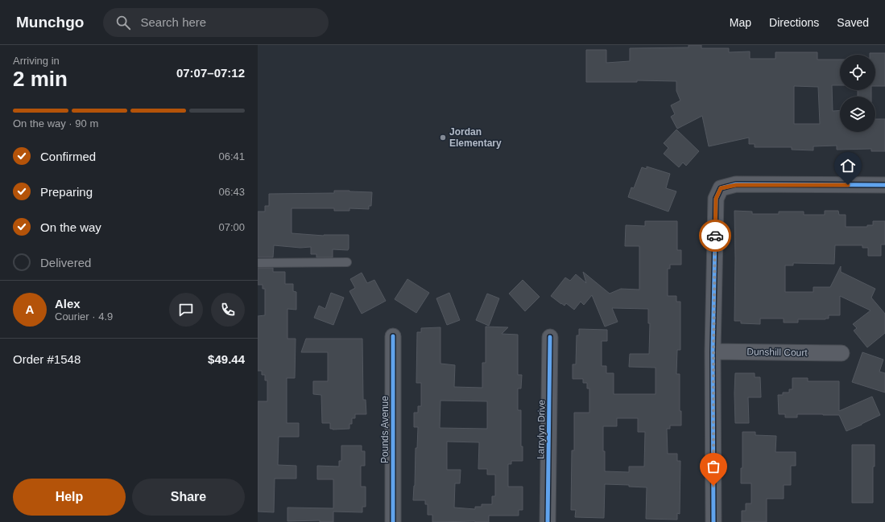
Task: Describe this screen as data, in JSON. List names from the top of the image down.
{
  "streets": {
    "street": ["Dunshill Court", "Pounds Avenue", "Larrylyn Drive"]
  },
  "places": ["Jordan Elementary"],
  "page": {
    "header": "Munchgo",
    "search": "Search here",
    "nav": ["Map", "Directions", "Saved"],
    "heading": ["2 min", "Arriving in", "07:07–07:12"],
    "panel": [
      "Alex",
      "Courier · 4.9",
      "Order #1548",
      "$49.44"
    ],
    "bar": "On the way · 90 m",
    "list": [
      ["Confirmed", "06:41"],
      ["Preparing", "06:43"],
      ["On the way", "07:00"],
      "Delivered"
    ],
    "round": "A",
    "buttons": ["Help", "Share"]
  }
}
